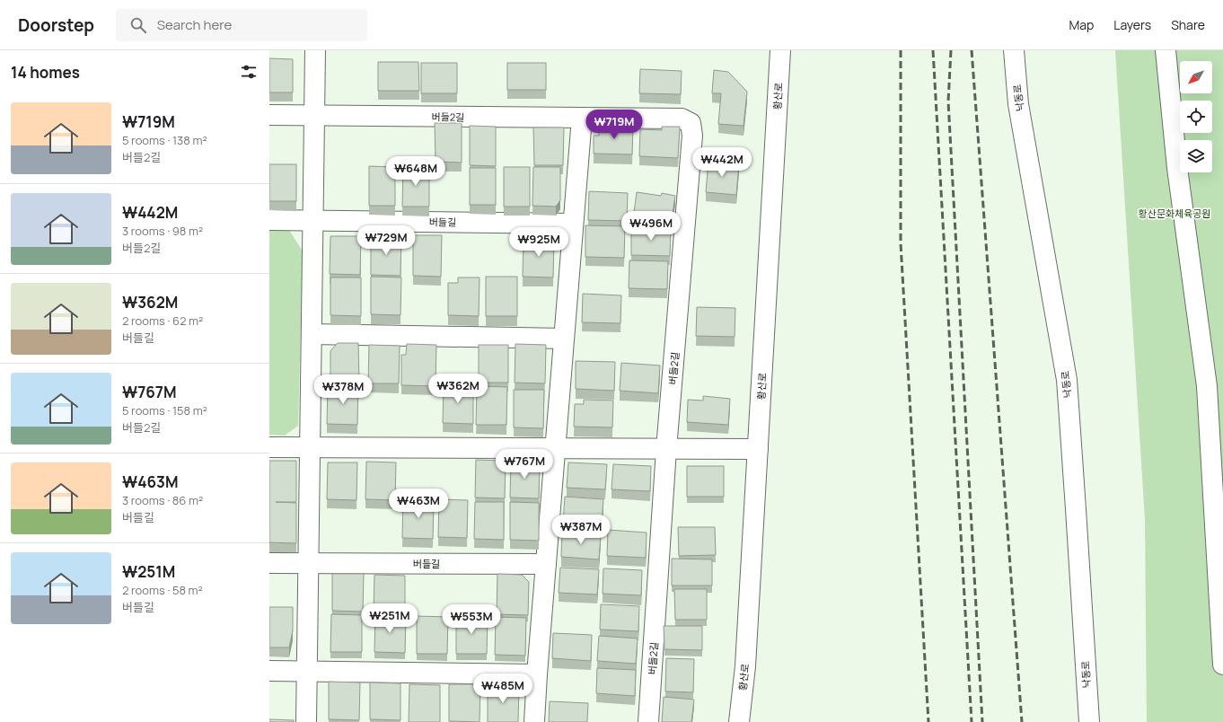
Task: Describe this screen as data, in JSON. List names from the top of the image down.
{
  "streets": {
    "street": [
      "황산로",
      "낙동로",
      "버들2길",
      "버들길"
    ]
  },
  "parks": ["황산문화체육공원"],
  "north": "bottom left",
  "page": {
    "header": "Doorstep",
    "search": "Search here",
    "nav": ["Map", "Layers", "Share"],
    "heading": "14 homes",
    "list": [
      {
        "name": "₩719M",
        "note": "5 rooms · 138 m² · 버들2길"
      },
      {
        "name": "₩442M",
        "note": "3 rooms · 98 m² · 버들2길"
      },
      {
        "name": "₩362M",
        "note": "2 rooms · 62 m² · 버들길"
      },
      {
        "name": "₩767M",
        "note": "5 rooms · 158 m² · 버들2길"
      },
      {
        "name": "₩463M",
        "note": "3 rooms · 86 m² · 버들길"
      },
      {
        "name": "₩251M",
        "note": "2 rooms · 58 m² · 버들길"
      }
    ],
    "price": [
      "₩719M",
      "₩442M",
      "₩648M",
      "₩496M",
      "₩729M",
      "₩925M",
      "₩362M",
      "₩378M",
      "₩767M",
      "₩463M",
      "₩387M",
      "₩251M",
      "₩553M",
      "₩485M"
    ]
  }
}
